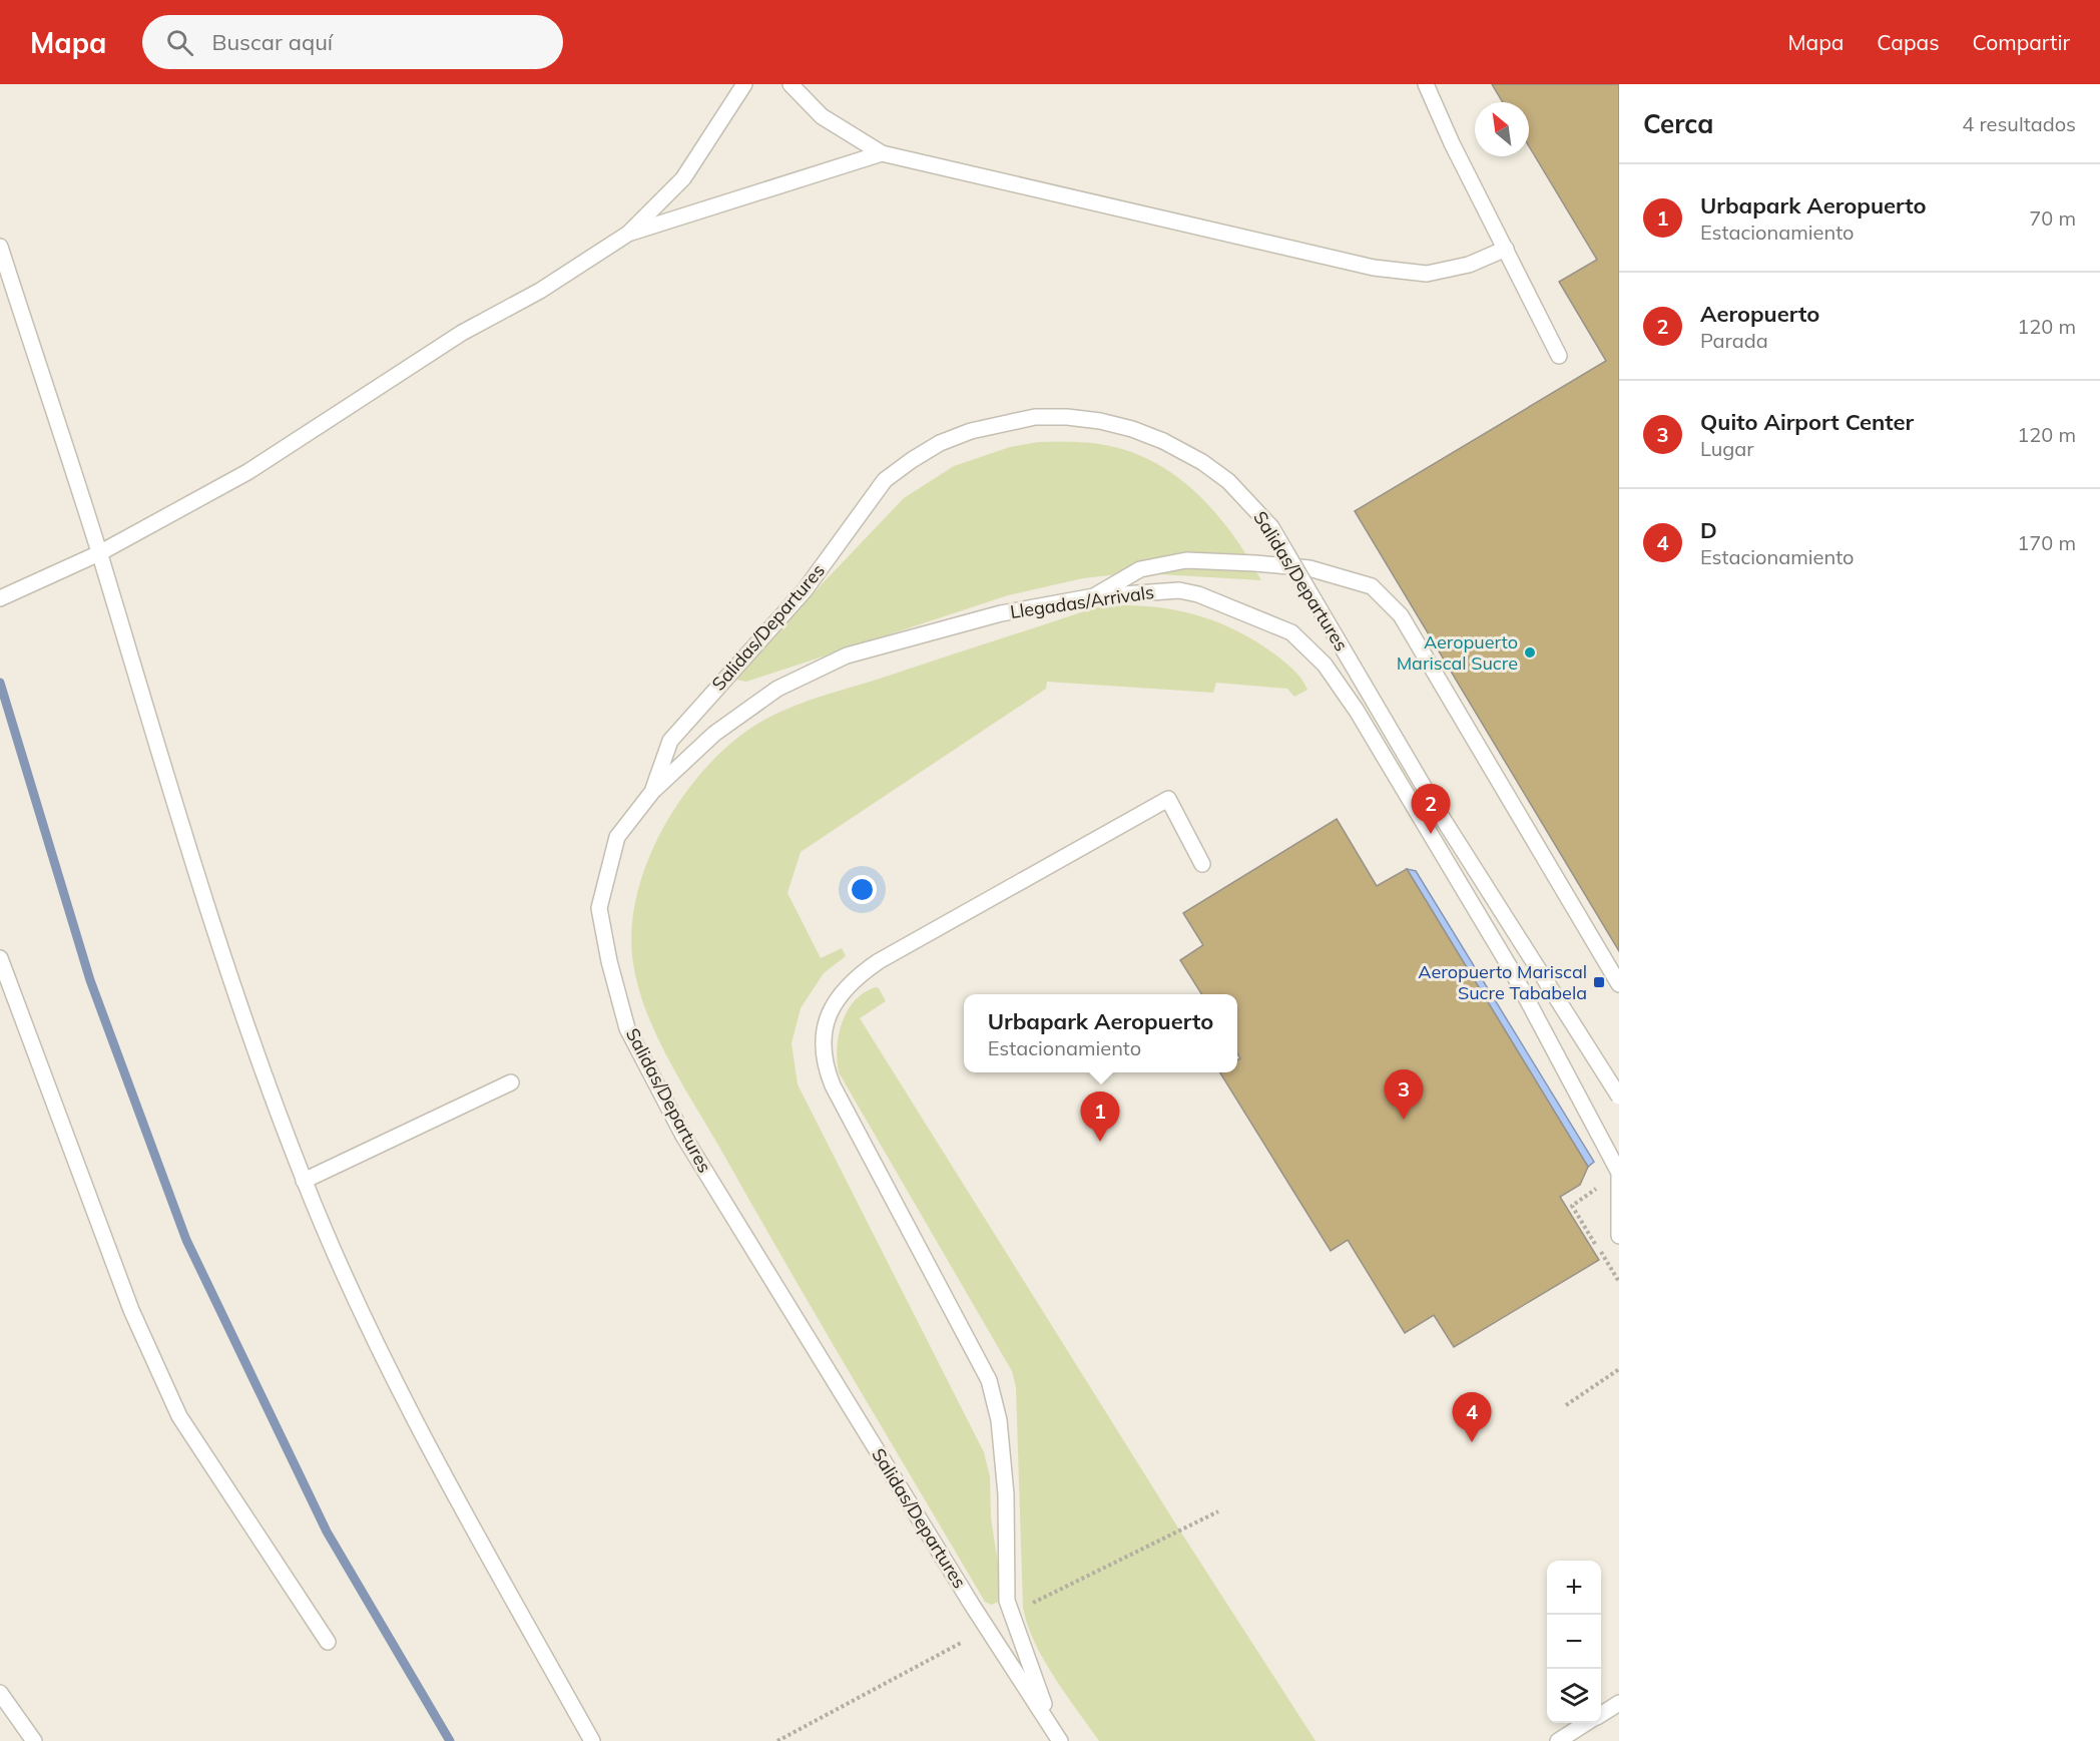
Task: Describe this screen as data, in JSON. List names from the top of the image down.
{
  "streets": {
    "lane": ["Salidas/Departures", "Llegadas/Arrivals"]
  },
  "crossings": [
    ["Salidas/Departures", "Llegadas/Arrivals"]
  ],
  "places": {
    "other": ["Aeropuerto Mariscal Sucre"],
    "transit": ["Aeropuerto Mariscal Sucre Tababela"]
  },
  "north": "top left",
  "page": {
    "header": "Mapa",
    "search": "Buscar aquí",
    "nav": ["Mapa", "Capas", "Compartir"],
    "heading": ["Cerca", "4 resultados"],
    "list": [
      {
        "mark": "1",
        "name": "Urbapark Aeropuerto",
        "note": "Estacionamiento",
        "value": "70 m"
      },
      {
        "mark": "2",
        "name": "Aeropuerto",
        "note": "Parada",
        "value": "120 m"
      },
      {
        "mark": "3",
        "name": "Quito Airport Center",
        "note": "Lugar",
        "value": "120 m"
      },
      {
        "mark": "4",
        "name": "D",
        "note": "Estacionamiento",
        "value": "170 m"
      }
    ],
    "pins": [
      "2",
      "3",
      "1",
      "4"
    ],
    "popup": ["Urbapark Aeropuerto", "Estacionamiento"],
    "map_buttons": ["+", "−"]
  }
}
